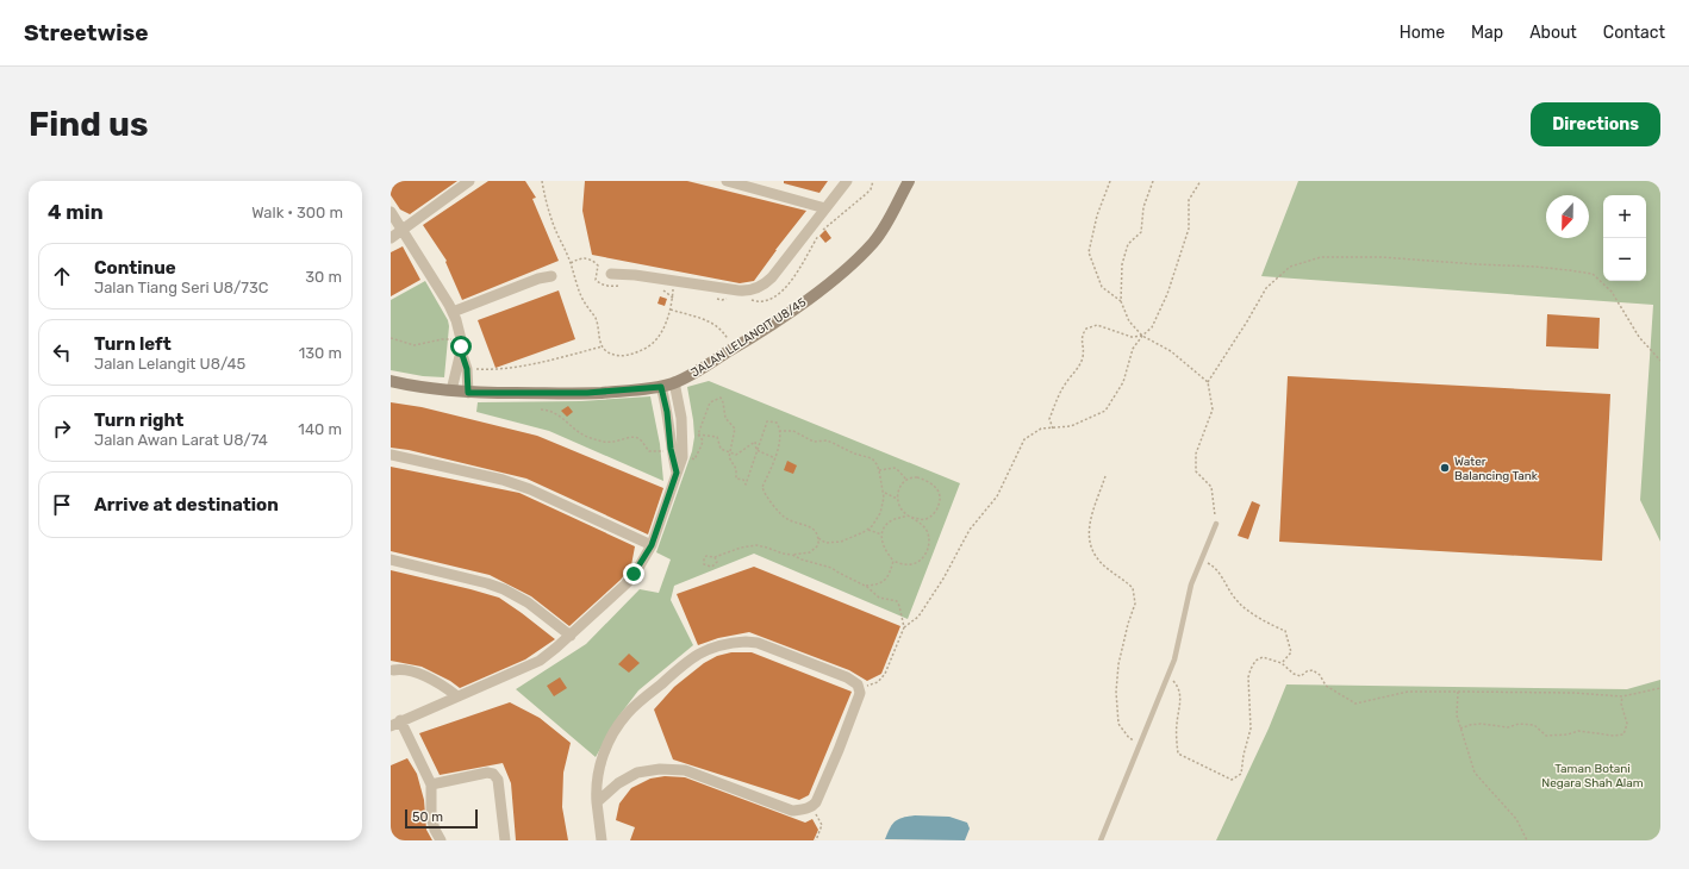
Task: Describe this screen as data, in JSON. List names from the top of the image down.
{
  "streets": {
    "street": ["JALAN LELANGIT U8/45"]
  },
  "parks": ["Taman Botani Negara Shah Alam"],
  "places": ["Water Balancing Tank"],
  "scale_bar": "50 m",
  "north": "bottom",
  "page": {
    "header": "Streetwise",
    "nav": [
      "Home",
      "Map",
      "About",
      "Contact"
    ],
    "buttons": "Directions",
    "title": "Find us",
    "heading": ["4 min", "Walk · 300 m"],
    "map_buttons": ["+", "−"],
    "list": [
      ["Continue", "Jalan Tiang Seri U8/73C", "30 m"],
      ["Turn left", "Jalan Lelangit U8/45", "130 m"],
      ["Turn right", "Jalan Awan Larat U8/74", "140 m"],
      "Arrive at destination"
    ],
    "scale": "50 m"
  }
}
